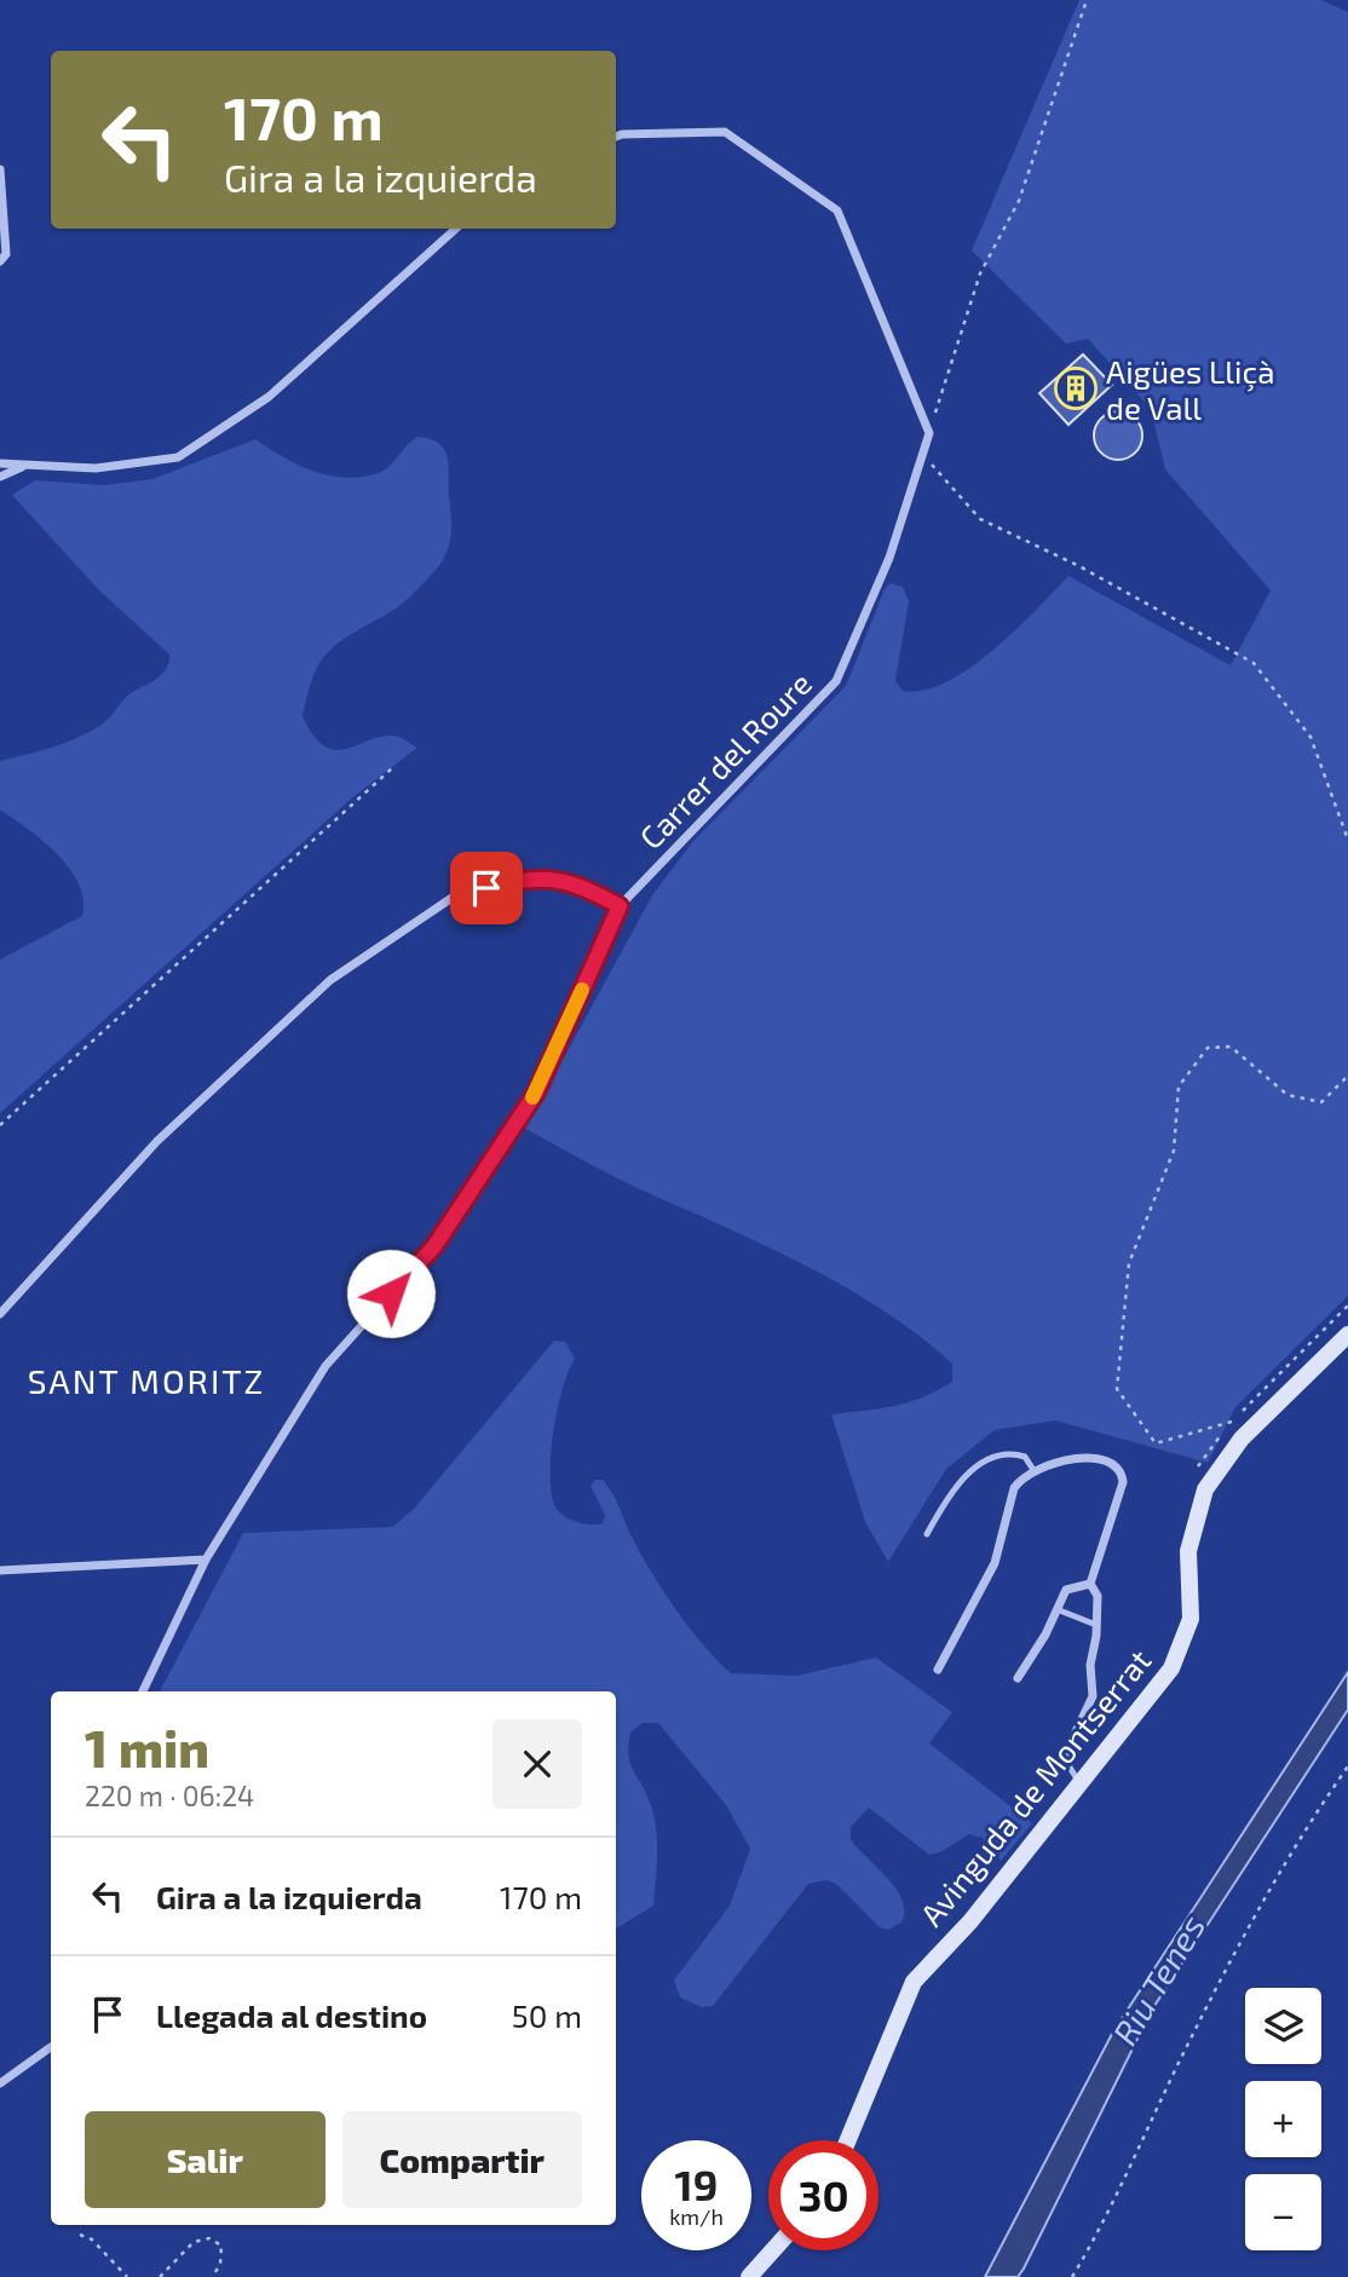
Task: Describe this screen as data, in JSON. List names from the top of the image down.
{
  "streets": {
    "street": ["Carrer del Roure", "Avinguda de Montserrat"]
  },
  "districts": ["SANT MORITZ"],
  "water": ["Riu Tenes"],
  "places": {
    "building": ["Aigües Lliçà de Vall"]
  },
  "page": {
    "turn": ["170 m", "Gira a la izquierda"],
    "heading": ["1 min", "220 m · 06:24"],
    "list": [
      {
        "name": "Gira a la izquierda",
        "value": "170 m"
      },
      {
        "name": "Llegada al destino",
        "value": "50 m"
      }
    ],
    "map_buttons": ["+", "−"],
    "buttons": ["Salir", "Compartir"],
    "speed": "19 km/h",
    "limit": "30"
  }
}
